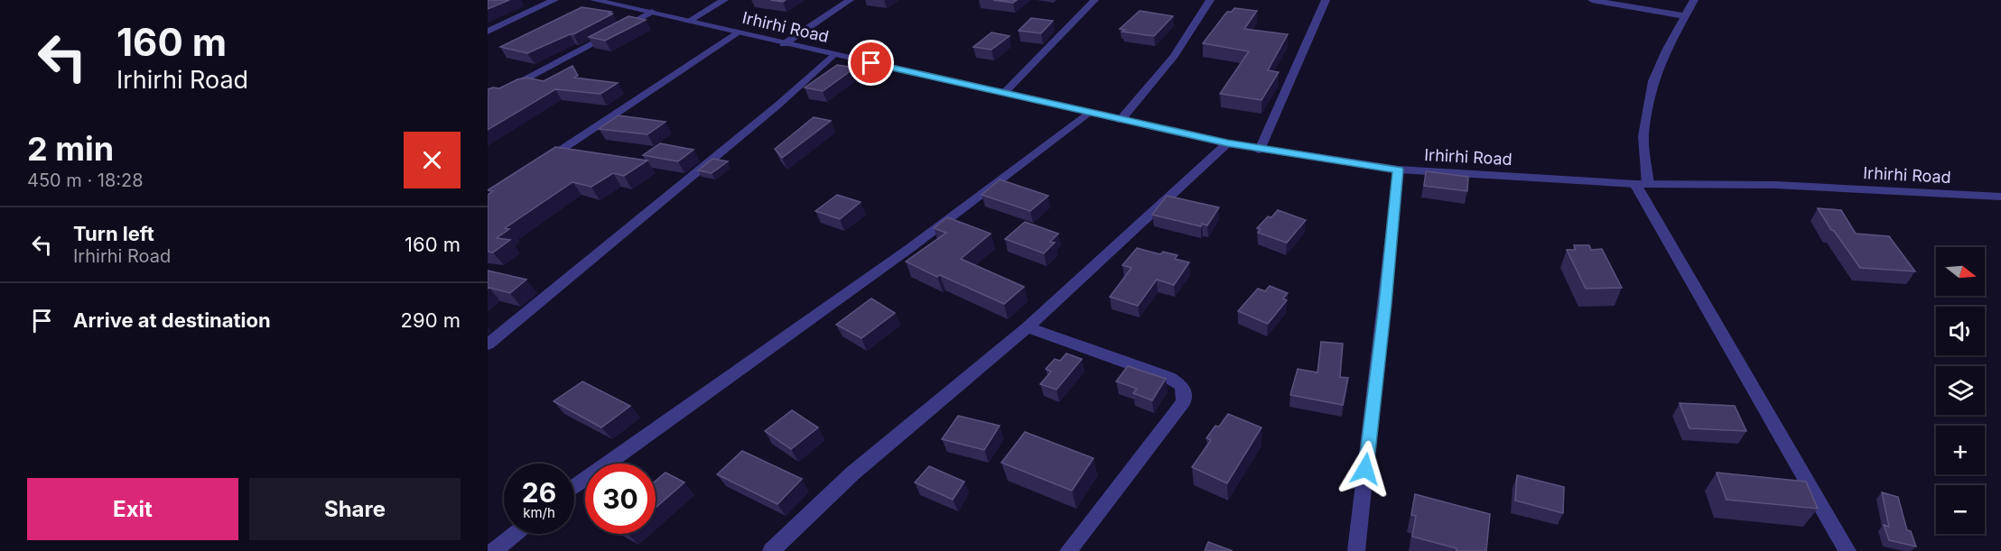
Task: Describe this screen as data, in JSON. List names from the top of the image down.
{
  "streets": {
    "street": ["Irhirhi Road"]
  },
  "north": "right",
  "page": {
    "turn": ["160 m", "Irhirhi Road"],
    "heading": ["2 min", "450 m · 18:28"],
    "list": [
      {
        "name": "Turn left",
        "note": "Irhirhi Road",
        "value": "160 m"
      },
      {
        "name": "Arrive at destination",
        "value": "290 m"
      }
    ],
    "map_buttons": ["+", "−"],
    "speed": "26 km/h",
    "limit": "30",
    "buttons": ["Exit", "Share"]
  }
}
